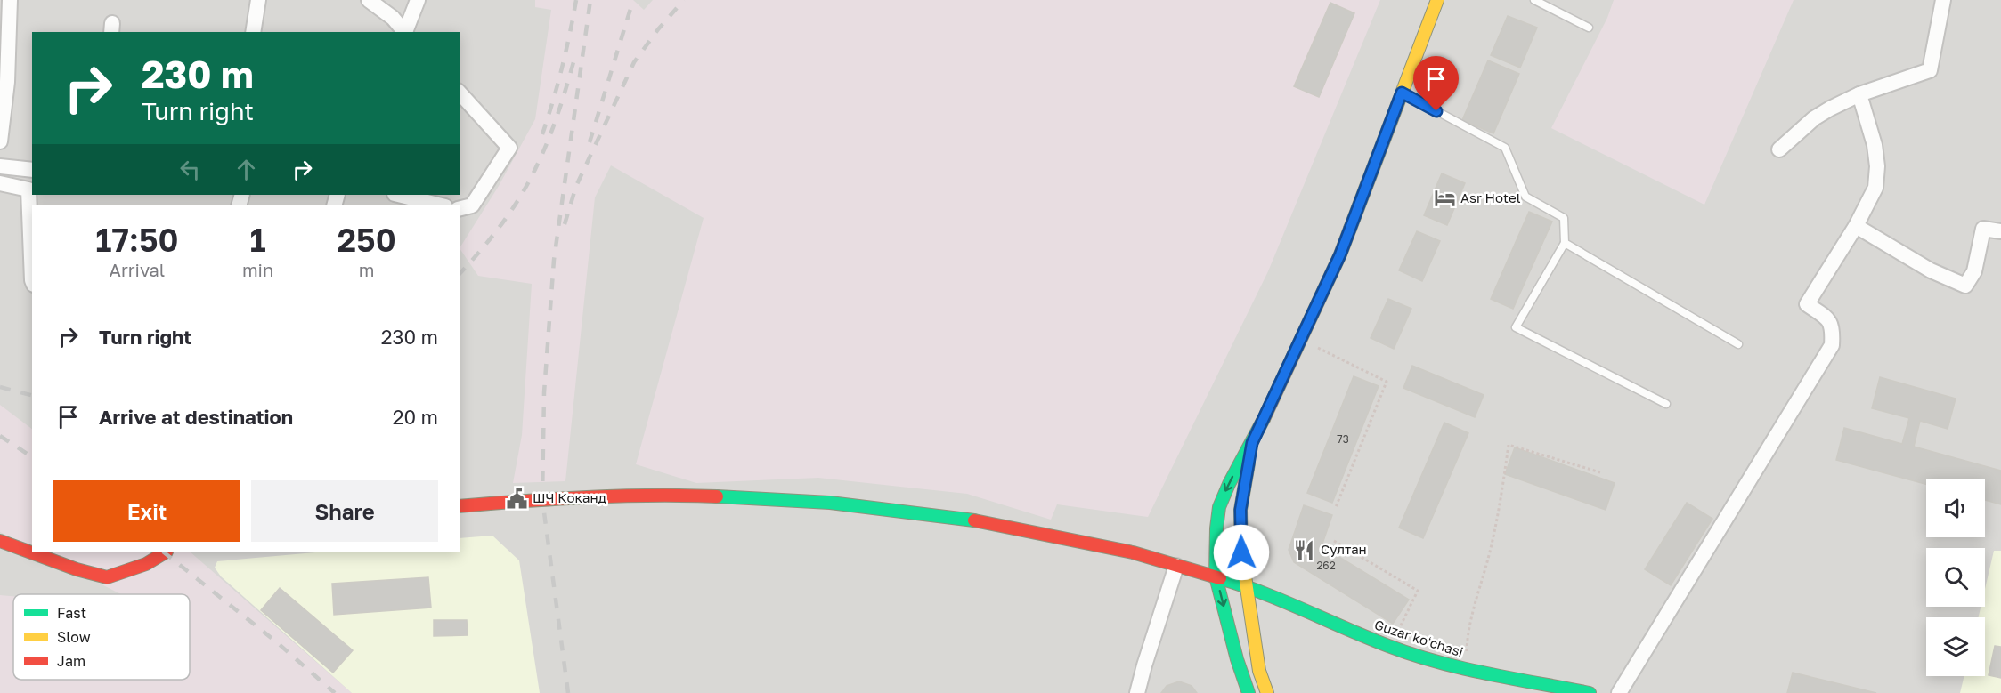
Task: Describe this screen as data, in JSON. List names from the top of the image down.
{
  "streets": {
    "main road": ["Guzar koʻchasi"]
  },
  "places": {
    "hotel": ["Asr Hotel"],
    "public building": ["ШЧ Коканд"],
    "restaurant": ["Султан"]
  },
  "house_numbers": ["73", "262"],
  "legend": ["Fast", "Slow", "Jam"],
  "page": {
    "turn": ["230 m", "Turn right"],
    "eta": [
      "17:50",
      "Arrival",
      "1",
      "min",
      "250",
      "m"
    ],
    "list": [
      {
        "name": "Turn right",
        "value": "230 m"
      },
      {
        "name": "Arrive at destination",
        "value": "20 m"
      }
    ],
    "buttons": ["Exit", "Share"]
  }
}
